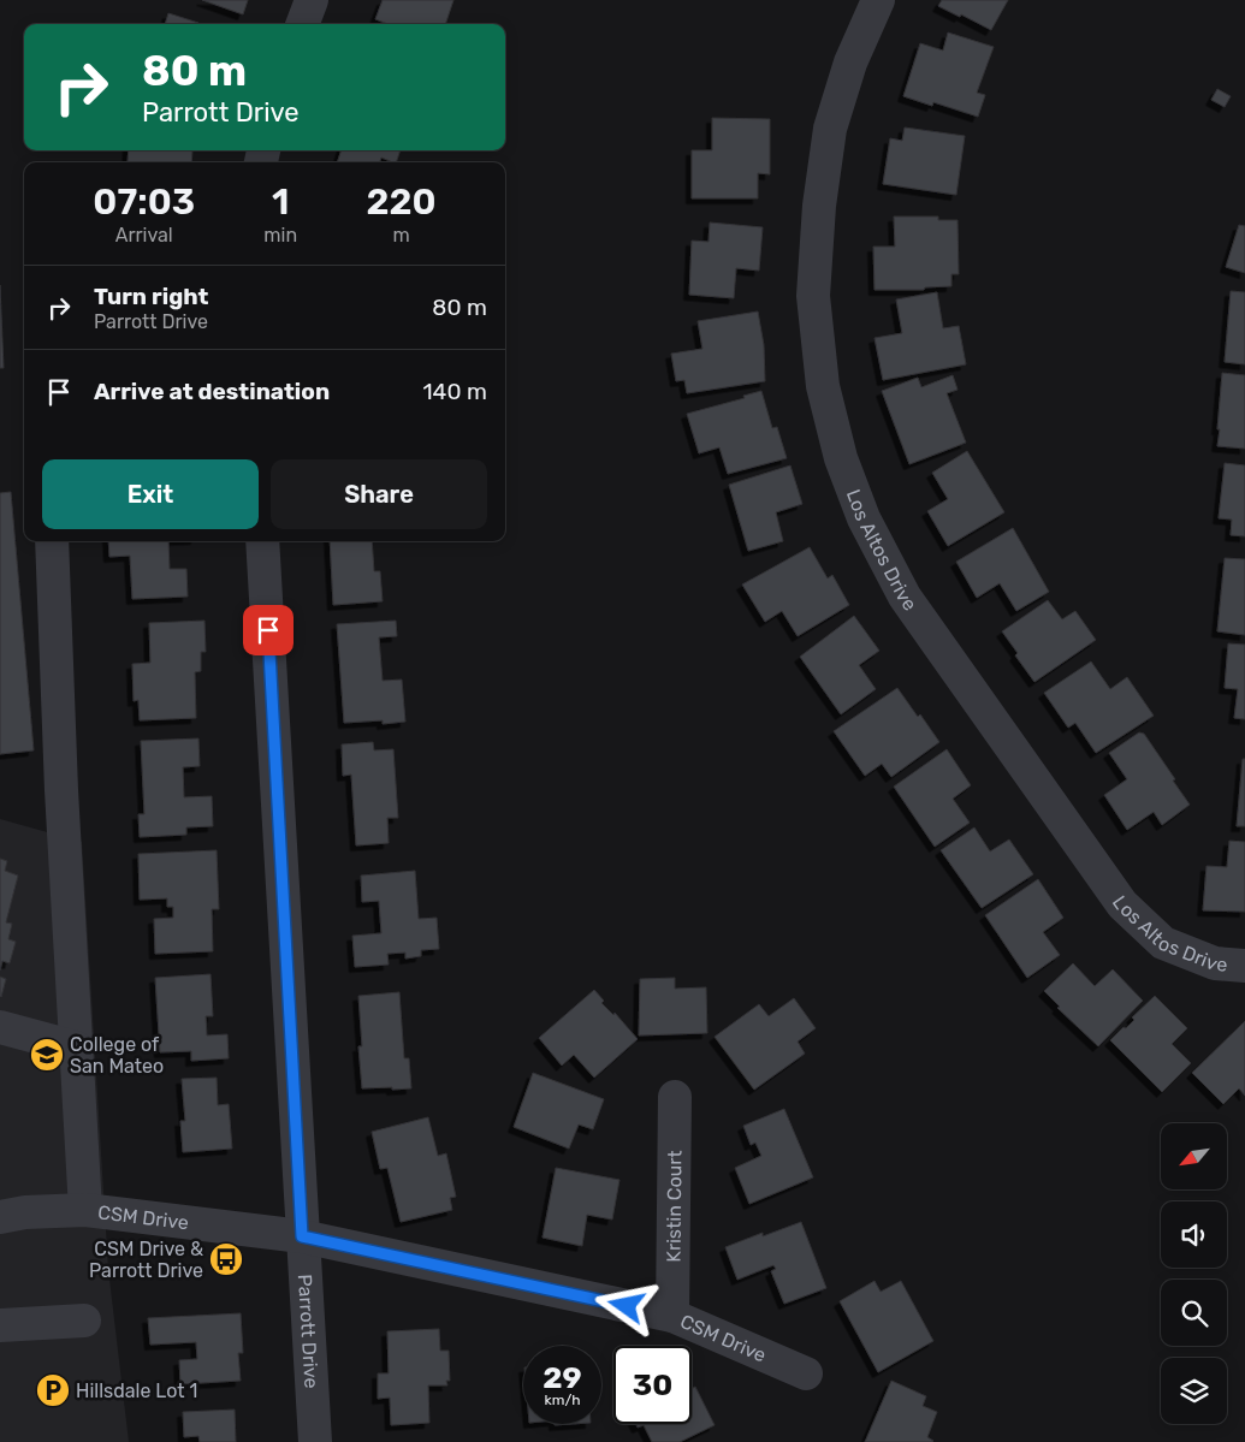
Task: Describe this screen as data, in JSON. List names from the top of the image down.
{
  "streets": {
    "street": [
      "Los Altos Drive",
      "Kristin Court",
      "CSM Drive",
      "Parrott Drive"
    ]
  },
  "crossings": [
    ["Kristin Court", "CSM Drive"],
    ["CSM Drive", "Parrott Drive"]
  ],
  "places": {
    "school or university": ["College of San Mateo"],
    "bus stop": ["CSM Drive & Parrott Drive"],
    "parking": ["Hillsdale Lot 1"]
  },
  "north": "bottom left",
  "page": {
    "turn": ["80 m", "Parrott Drive"],
    "eta": [
      "07:03",
      "Arrival",
      "1",
      "min",
      "220",
      "m"
    ],
    "list": [
      {
        "name": "Turn right",
        "note": "Parrott Drive",
        "value": "80 m"
      },
      {
        "name": "Arrive at destination",
        "value": "140 m"
      }
    ],
    "buttons": ["Exit", "Share"],
    "speed": "29 km/h",
    "limit": "30"
  }
}
